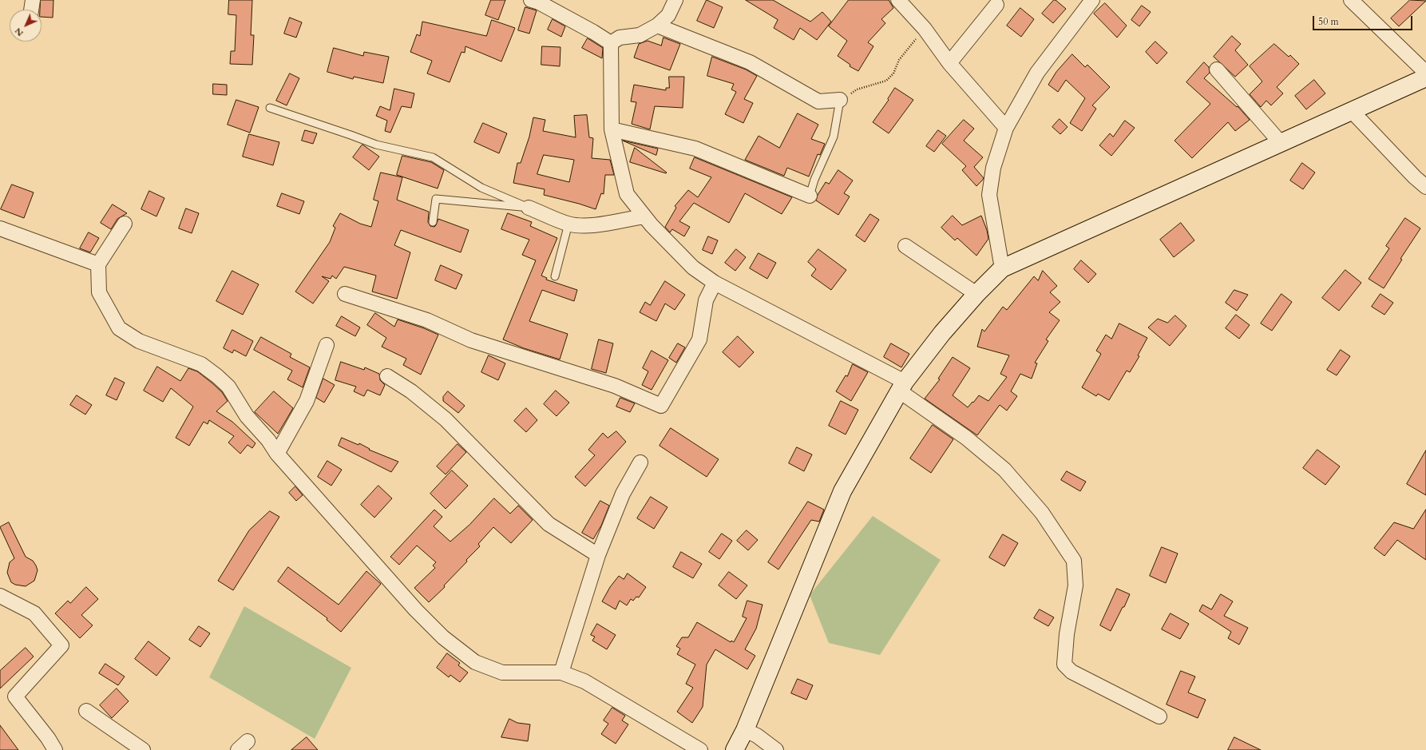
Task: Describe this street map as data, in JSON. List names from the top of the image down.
{
  "scale_bar": "50 m",
  "north": "bottom left"
}
